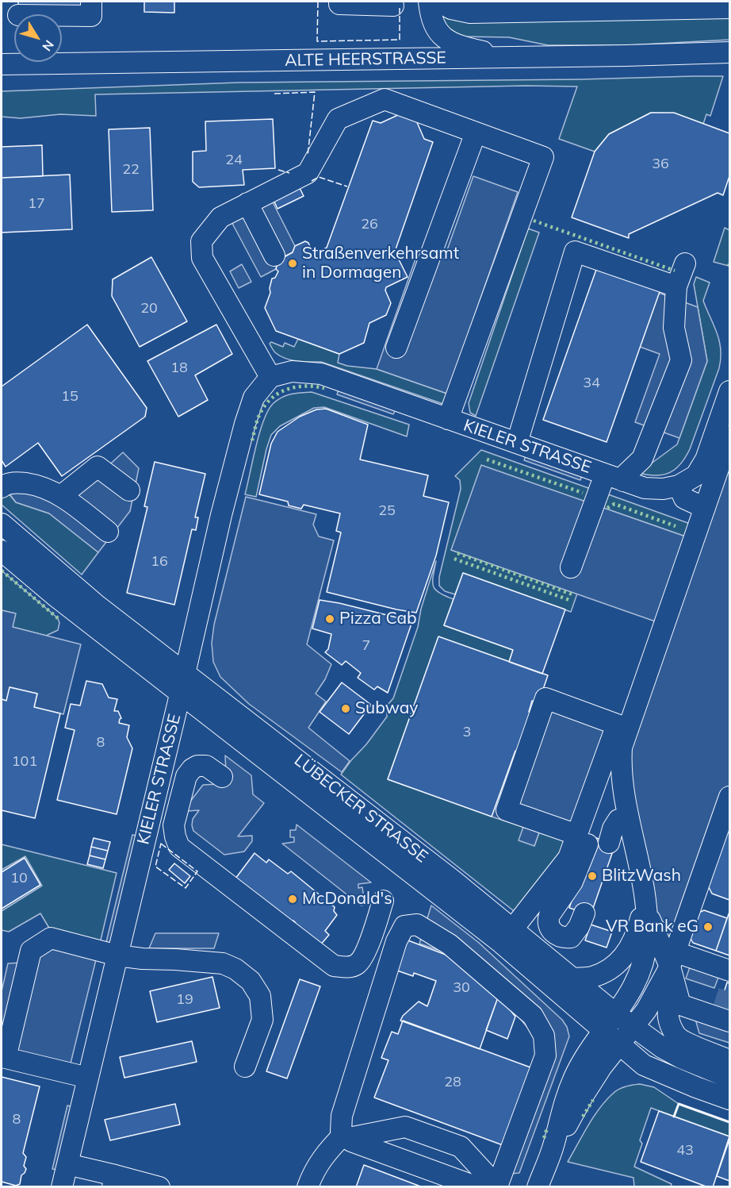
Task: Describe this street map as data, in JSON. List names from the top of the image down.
{
  "streets": {
    "street": ["ALTE HEERSTRASSE", "KIELER STRASSE", "LÜBECKER STRASSE"]
  },
  "crossings": [
    ["KIELER STRASSE", "LÜBECKER STRASSE"]
  ],
  "places": [
    "Straßenverkehrsamt in Dormagen",
    "Pizza Cab",
    "Subway",
    "BlitzWash",
    "McDonald's",
    "VR Bank eG"
  ],
  "house_numbers": [
    "24",
    "36",
    "22",
    "17",
    "26",
    "20",
    "18",
    "34",
    "15",
    "25",
    "16",
    "7",
    "3",
    "8",
    "101",
    "10",
    "30",
    "19",
    "28",
    "8",
    "43"
  ],
  "north": "bottom right"
}
